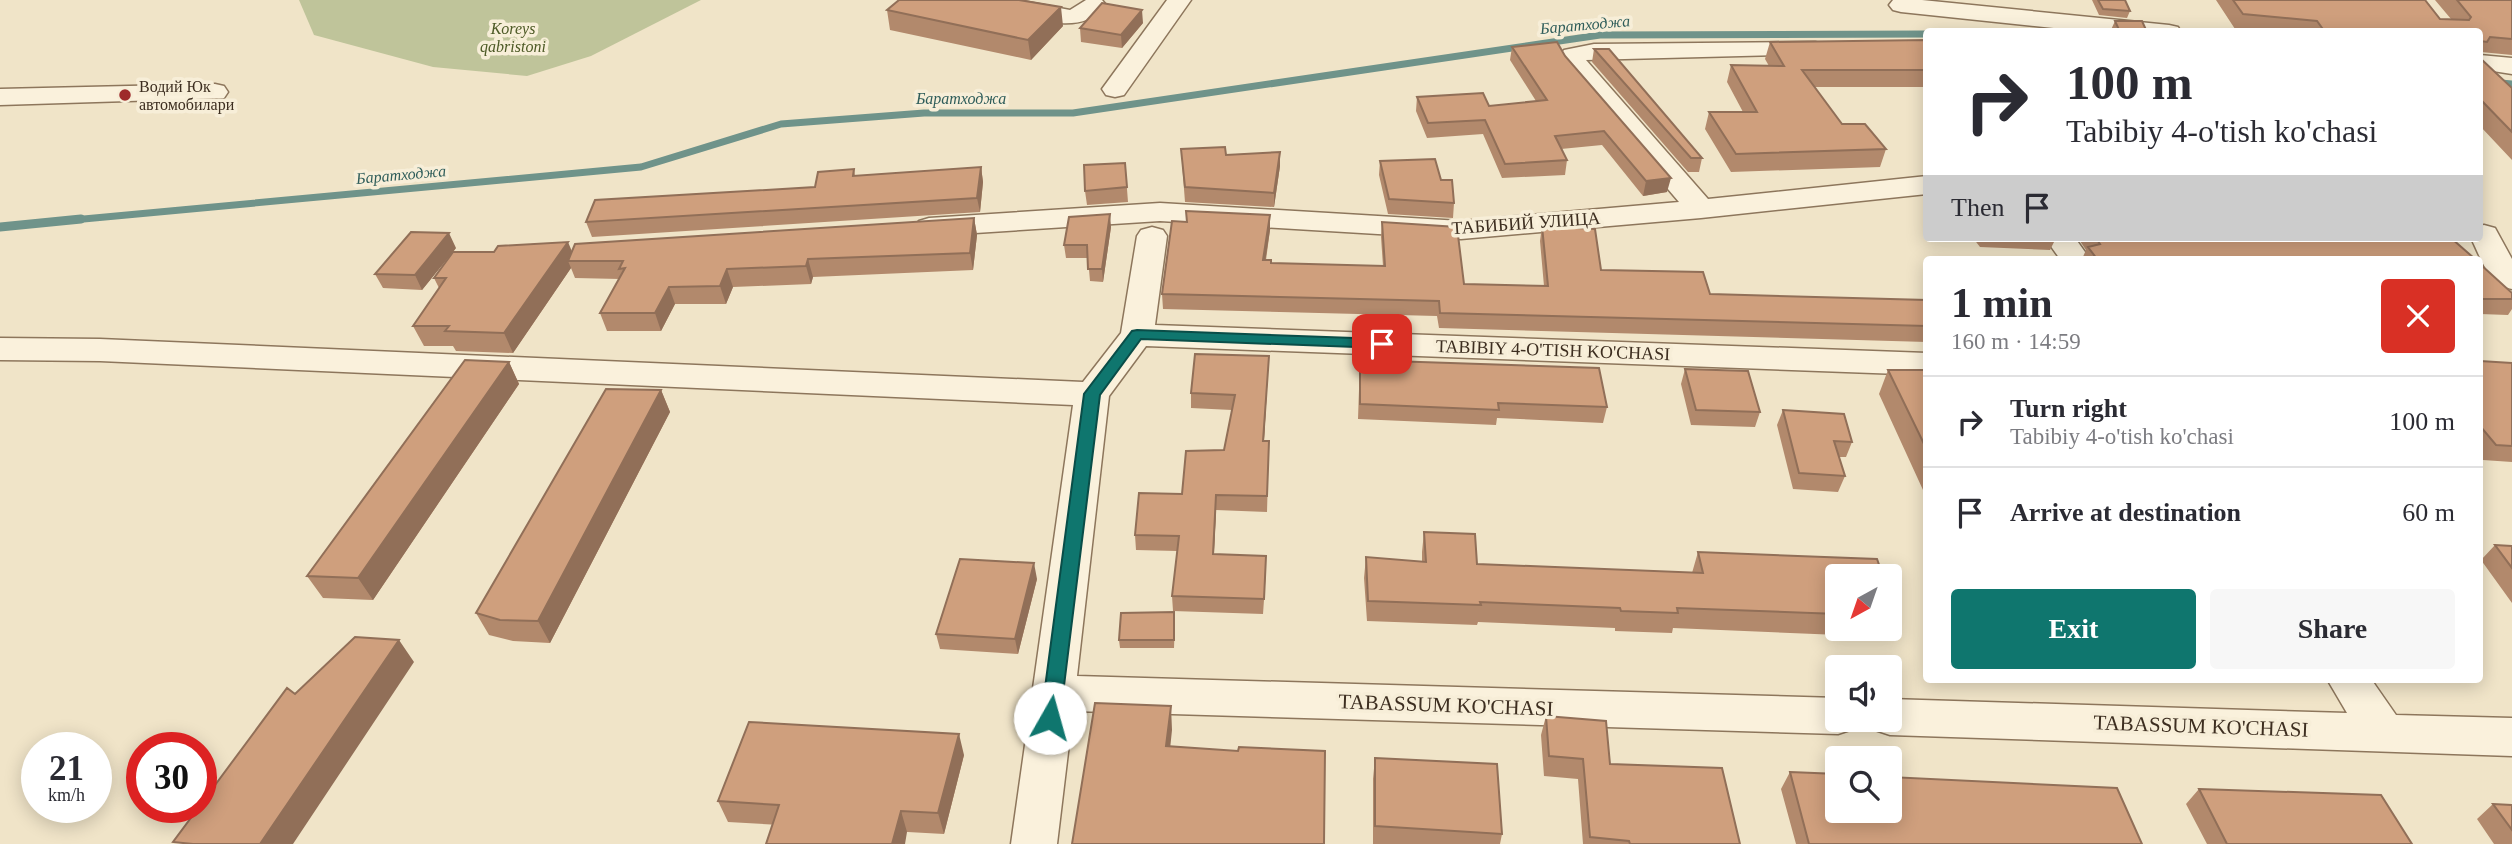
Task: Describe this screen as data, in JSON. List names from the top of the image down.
{
  "streets": {
    "street": ["ТАБИБИЙ УЛИЦА", "TABIBIY 4-O'TISH KO'CHASI", "TABASSUM KO'CHASI"]
  },
  "water": ["Баратходжа"],
  "parks": ["Koreys qabristoni"],
  "places": ["Водий Юк автомобилари"],
  "north": "bottom left",
  "page": {
    "turn": ["100 m", "Tabibiy 4-o'tish ko'chasi"],
    "then": "Then",
    "heading": ["1 min", "160 m · 14:59"],
    "list": [
      {
        "name": "Turn right",
        "note": "Tabibiy 4-o'tish ko'chasi",
        "value": "100 m"
      },
      {
        "name": "Arrive at destination",
        "value": "60 m"
      }
    ],
    "buttons": ["Exit", "Share"],
    "speed": "21 km/h",
    "limit": "30"
  }
}
